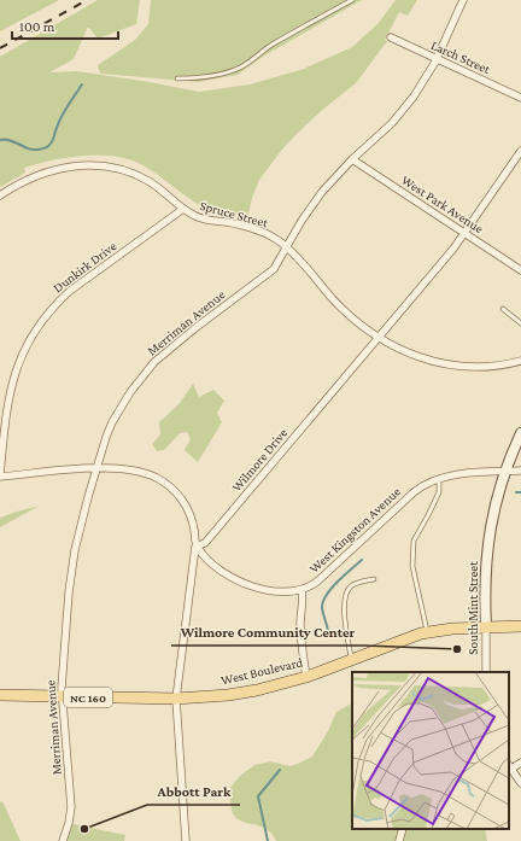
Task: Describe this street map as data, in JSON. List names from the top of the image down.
{
  "streets": {
    "main road": ["West Boulevard", "NC 160"],
    "street": [
      "Larch Street",
      "West Park Avenue",
      "Spruce Street",
      "Dunkirk Drive",
      "Merriman Avenue",
      "Wilmore Drive",
      "West Kingston Avenue",
      "South Mint Street"
    ]
  },
  "crossings": [
    ["Larch Street", "Merriman Avenue"],
    ["West Park Avenue", "Merriman Avenue"],
    ["West Park Avenue", "Wilmore Drive"],
    ["Spruce Street", "Dunkirk Drive"],
    ["Spruce Street", "Merriman Avenue"],
    ["Spruce Street", "Wilmore Drive"],
    ["Merriman Avenue", "West Boulevard"],
    ["Wilmore Drive", "West Kingston Avenue"],
    ["West Kingston Avenue", "South Mint Street"],
    ["South Mint Street", "West Boulevard"]
  ],
  "places": ["Wilmore Community Center", "Abbott Park"],
  "scale_bar": "100 m"
}
